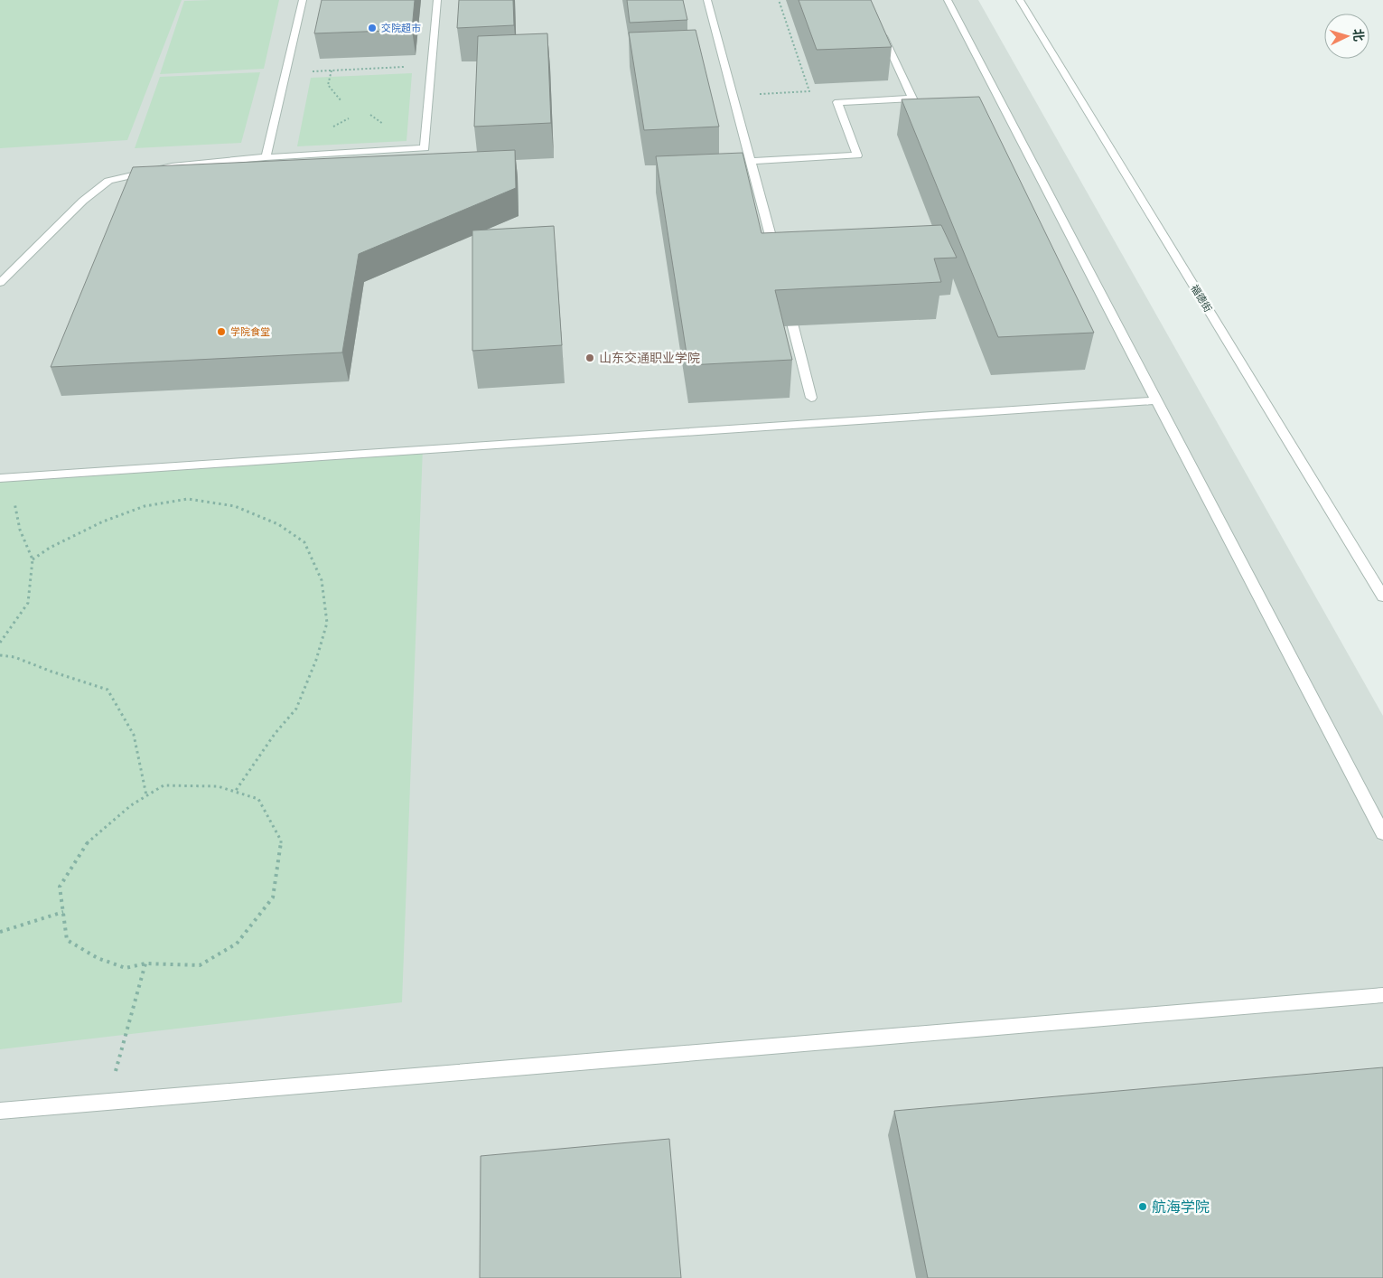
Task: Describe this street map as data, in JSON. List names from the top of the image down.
{
  "streets": {
    "street": ["福德街"]
  },
  "places": [
    "交院超市",
    "学院食堂",
    "山东交通职业学院",
    "航海学院"
  ],
  "north": "right"
}
